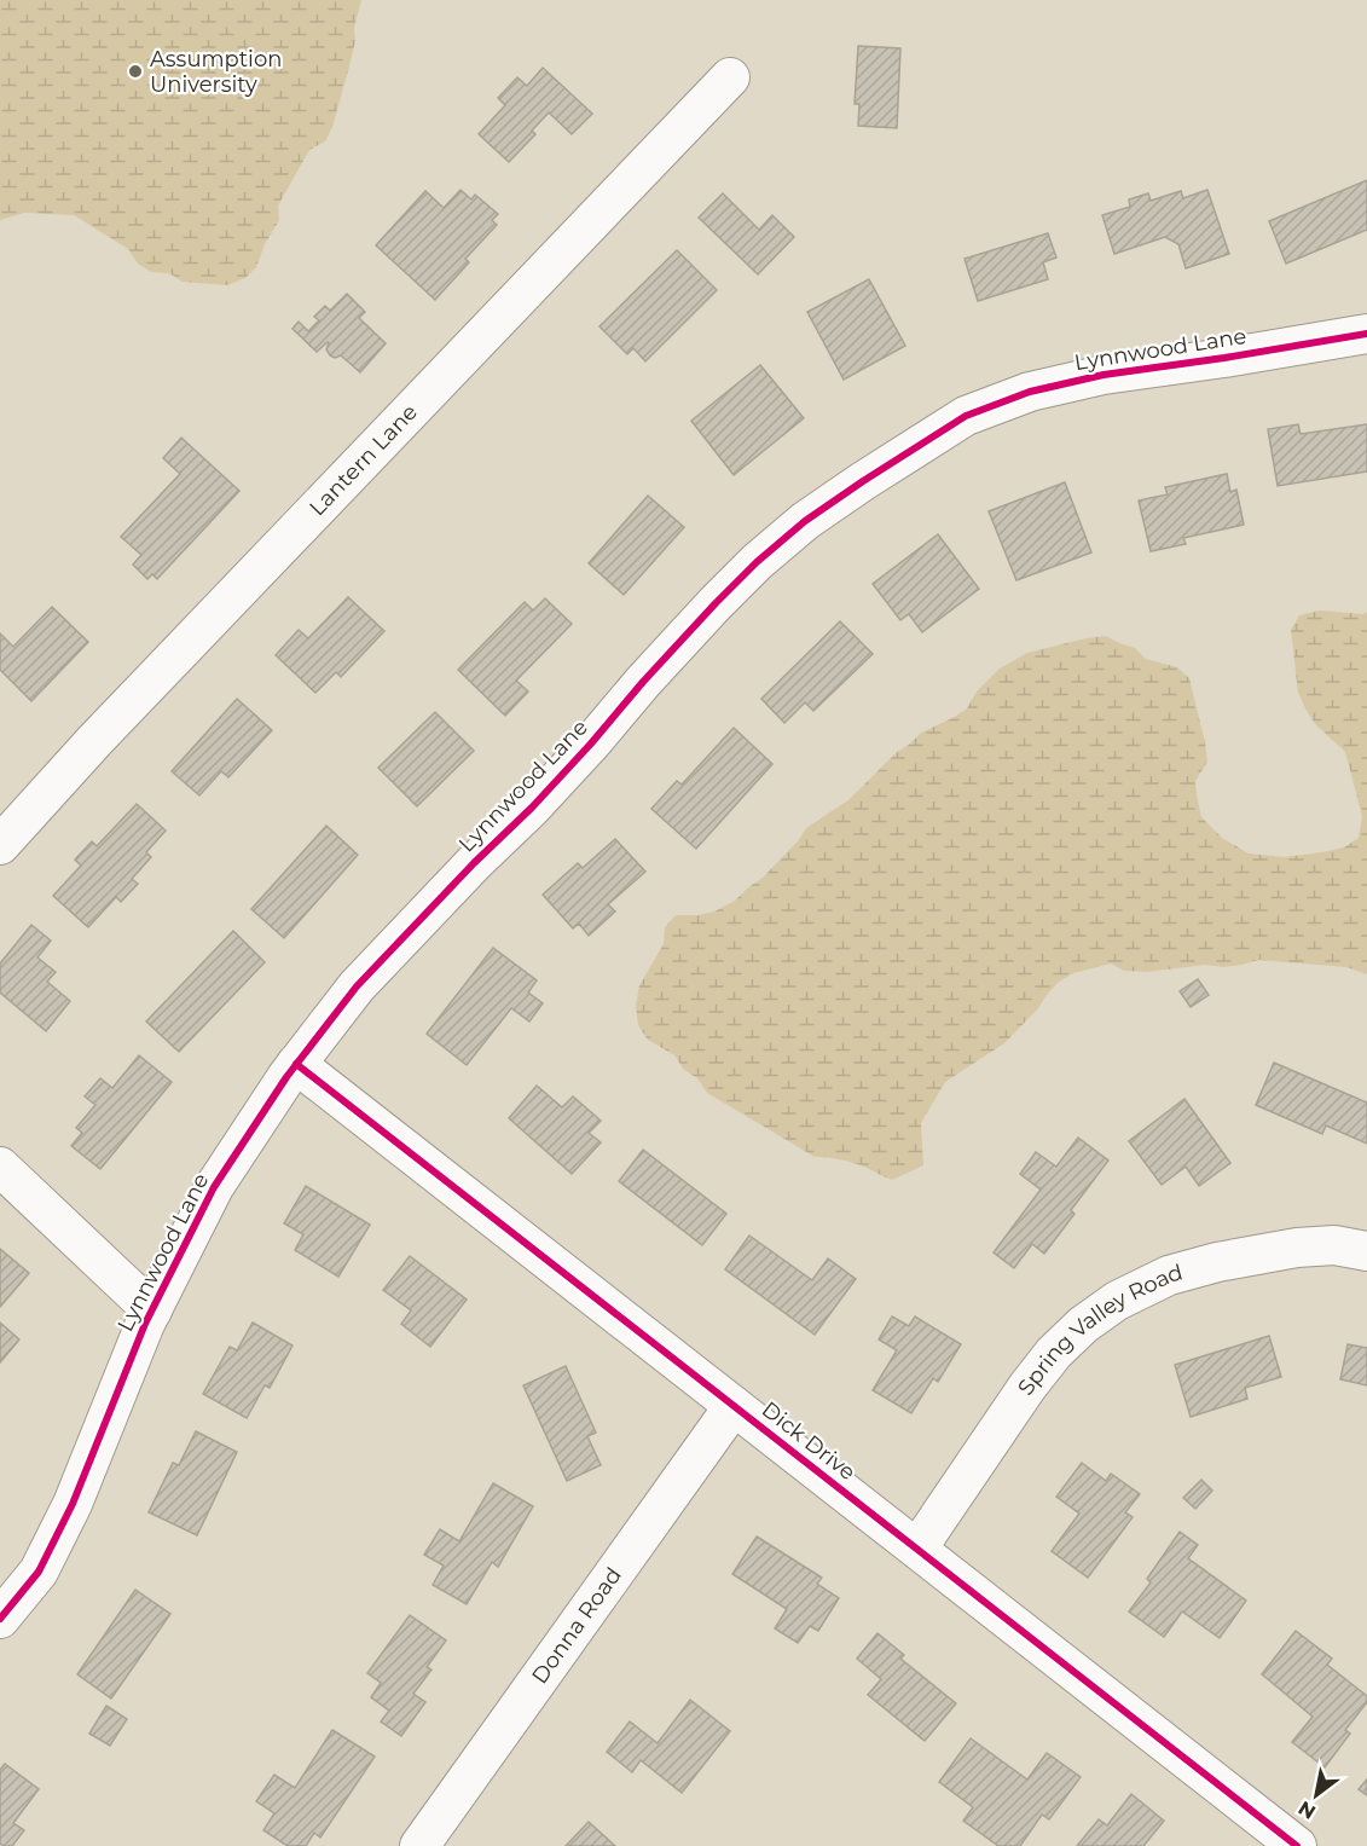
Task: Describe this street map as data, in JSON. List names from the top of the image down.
{
  "streets": {
    "street": [
      "Lynnwood Lane",
      "Lantern Lane",
      "Spring Valley Road",
      "Dick Drive",
      "Donna Road"
    ]
  },
  "crossings": [
    ["Lynnwood Lane", "Dick Drive"],
    ["Spring Valley Road", "Dick Drive"],
    ["Dick Drive", "Donna Road"]
  ],
  "places": ["Assumption University"],
  "north": "bottom left"
}
